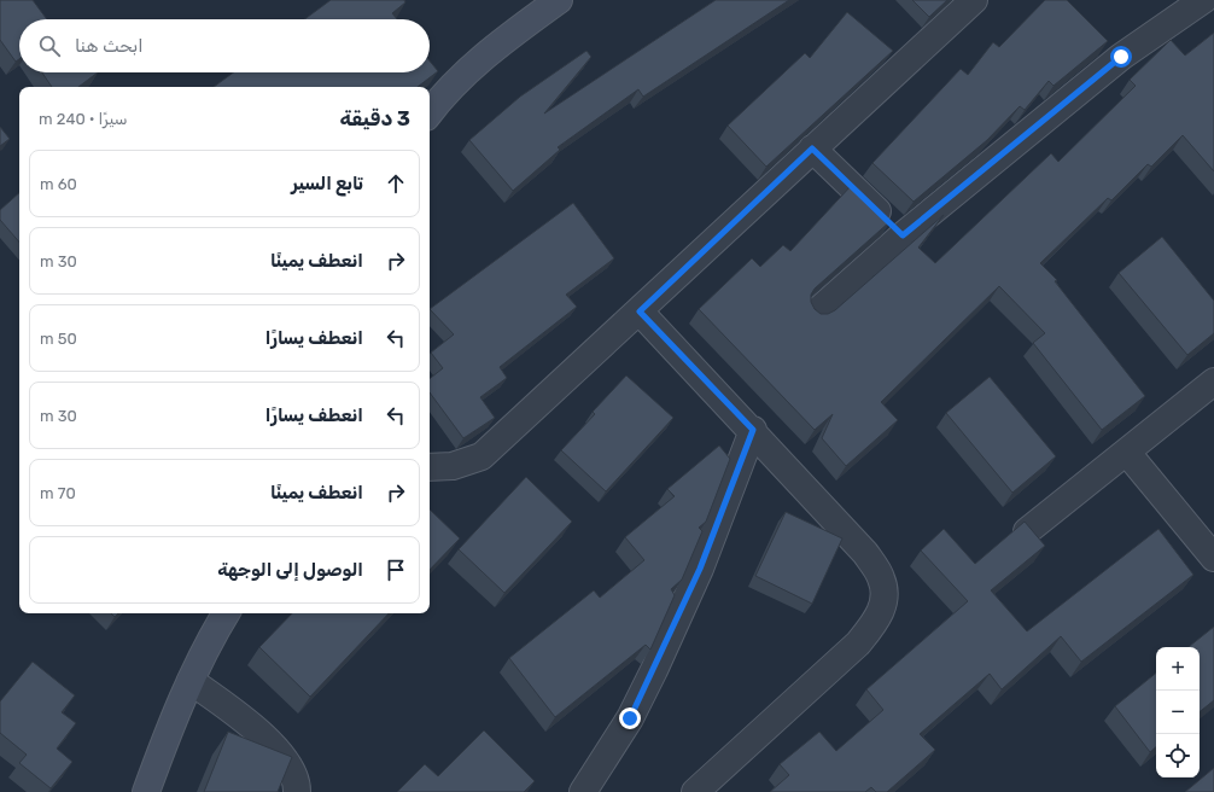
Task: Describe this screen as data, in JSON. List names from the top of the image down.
{
  "page": {
    "search": "ابحث هنا",
    "heading": ["3 دقيقة", "سيرًا · 240 m"],
    "list": [
      ["تابع السير", "60 m"],
      ["انعطف يمينًا", "30 m"],
      ["انعطف يسارًا", "50 m"],
      ["انعطف يسارًا", "30 m"],
      ["انعطف يمينًا", "70 m"],
      "الوصول إلى الوجهة"
    ],
    "map_buttons": ["+", "−"]
  }
}
